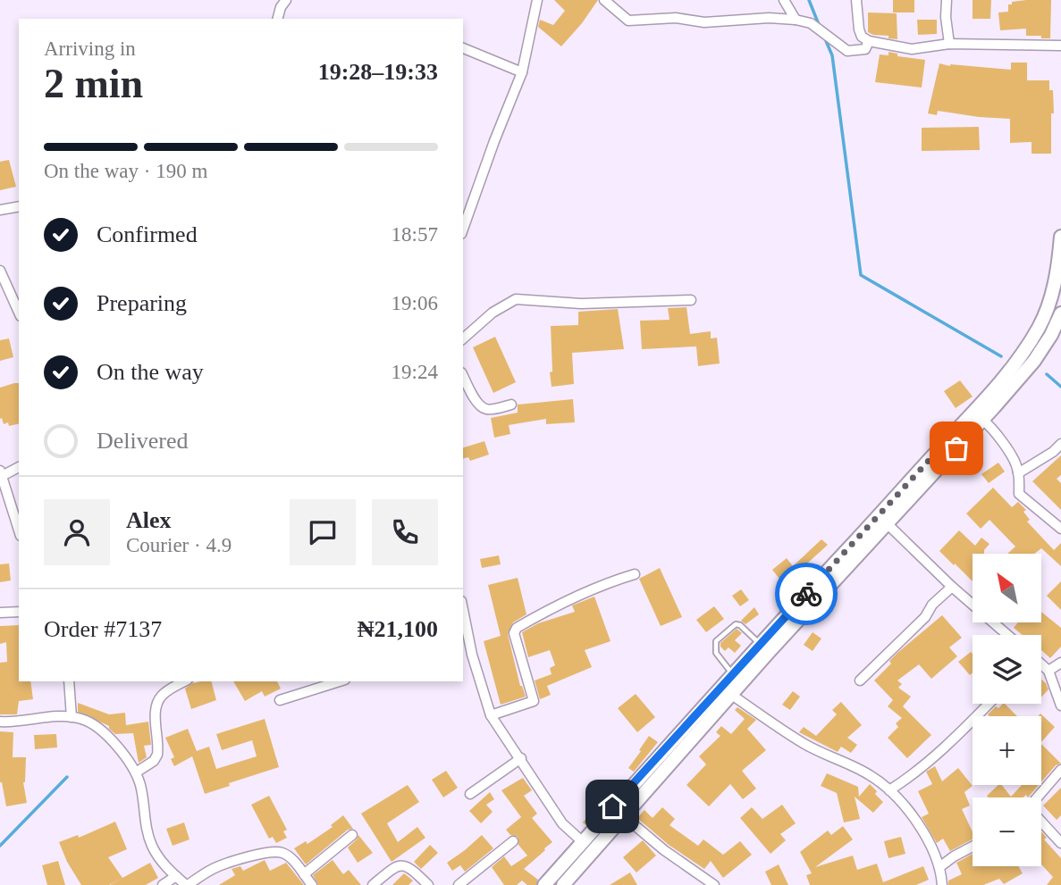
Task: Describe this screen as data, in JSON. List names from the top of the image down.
{
  "north": "top left",
  "page": {
    "heading": ["2 min", "Arriving in", "19:28–19:33"],
    "panel": [
      "Alex",
      "Courier · 4.9",
      "Order #7137",
      "₦21,100"
    ],
    "bar": "On the way · 190 m",
    "list": [
      ["Confirmed", "18:57"],
      ["Preparing", "19:06"],
      ["On the way", "19:24"],
      "Delivered"
    ],
    "map_buttons": ["+", "−"]
  }
}
